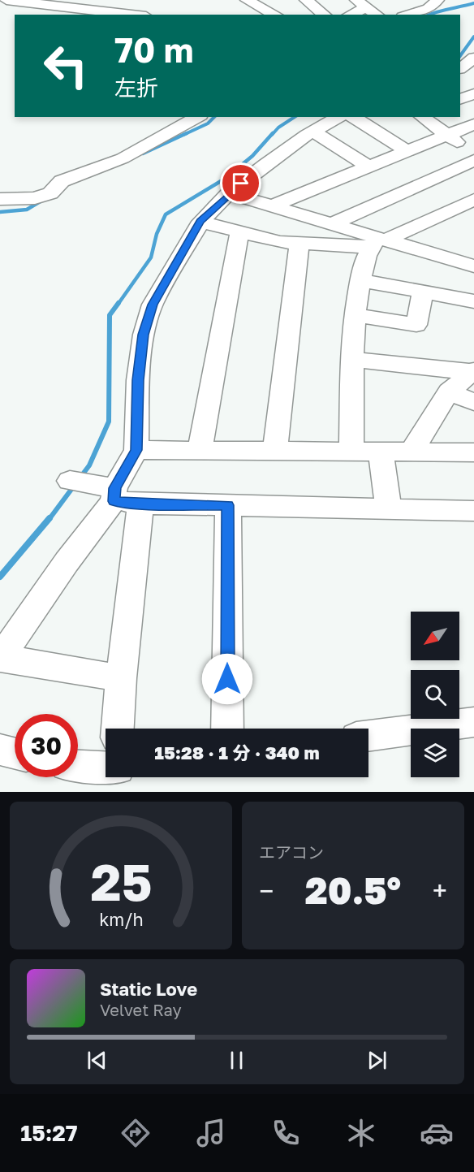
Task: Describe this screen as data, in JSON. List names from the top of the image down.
{
  "north": "bottom left",
  "page": {
    "turn": ["70 m", "左折"],
    "limit": "30",
    "trip": "15:28 · 1 分 · 340 m",
    "tile": "エアコン",
    "heat": ["−", "20.5°", "+"],
    "song": ["Static Love", "Velvet Ray"],
    "tabs": "15:27",
    "gauge": ["25", "km/h"]
  }
}
